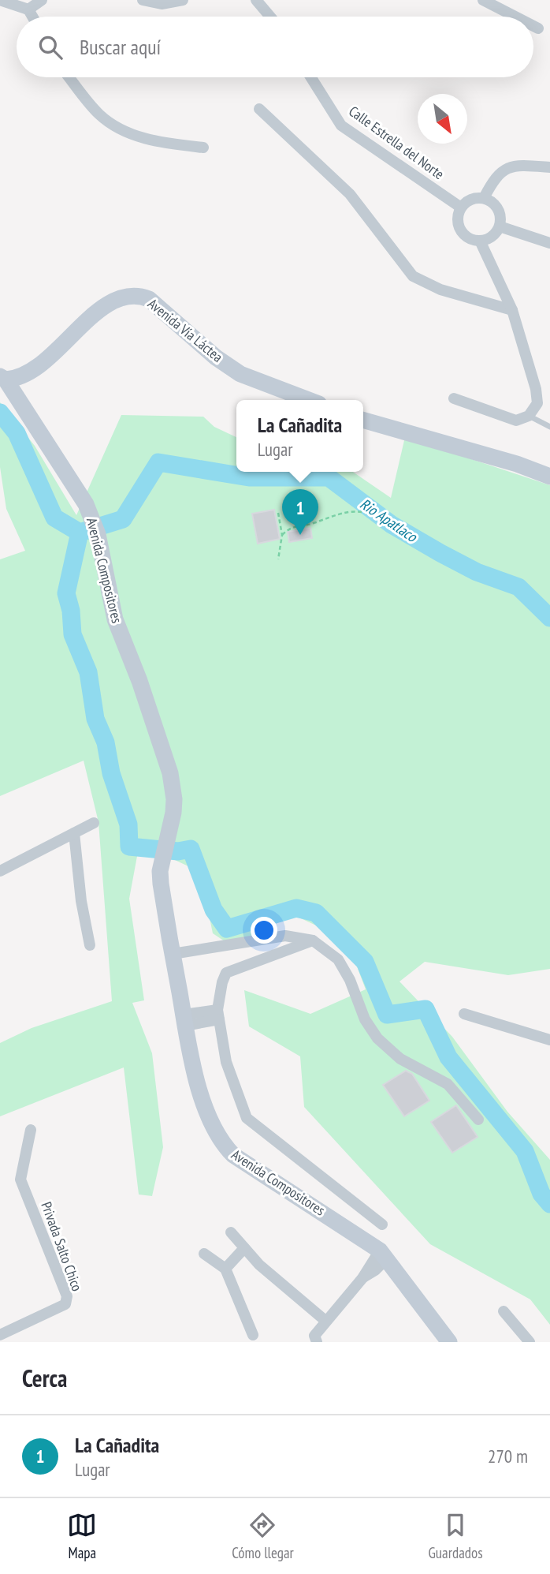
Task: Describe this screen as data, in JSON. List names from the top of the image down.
{
  "streets": {
    "street": [
      "Calle Estrella del Norte",
      "Avenida Vía Láctea",
      "Avenida Compositores",
      "Privada Salto Chico"
    ]
  },
  "crossings": [
    ["Avenida Vía Láctea", "Avenida Compositores"]
  ],
  "water": ["Rio Apatlaco"],
  "north": "bottom right",
  "page": {
    "search": "Buscar aquí",
    "popup": ["La Cañadita", "Lugar"],
    "pins": "1",
    "heading": "Cerca",
    "list": [
      {
        "mark": "1",
        "name": "La Cañadita",
        "note": "Lugar",
        "value": "270 m"
      }
    ],
    "nav": ["Mapa", "Cómo llegar", "Guardados"]
  }
}
